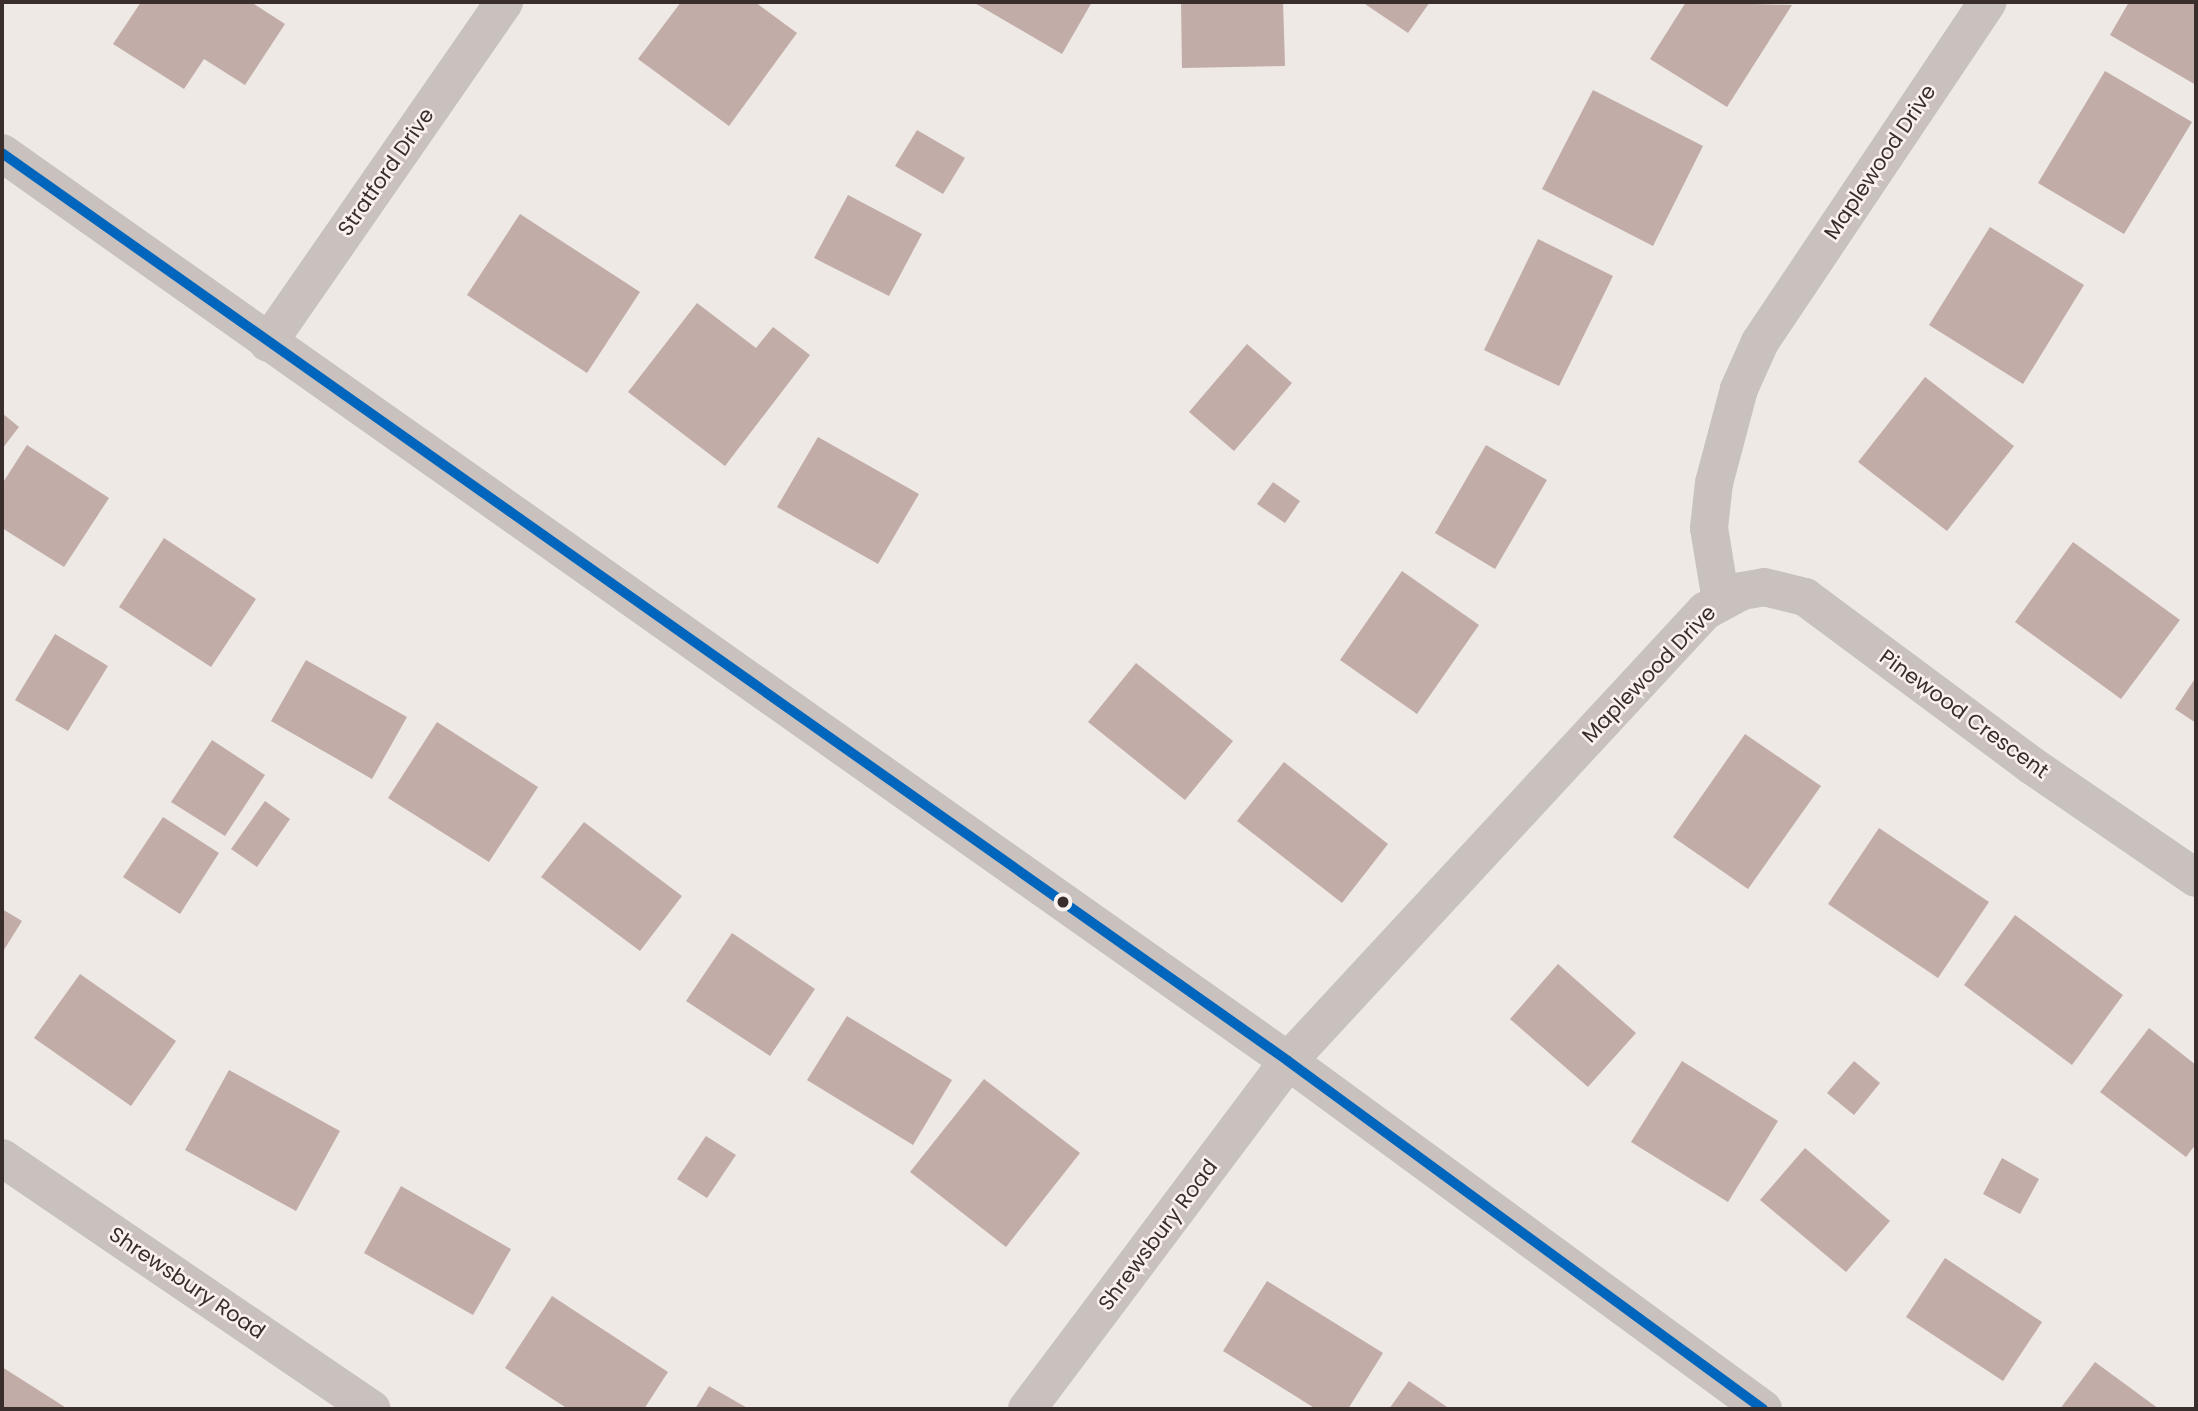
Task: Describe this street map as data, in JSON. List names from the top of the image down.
{
  "streets": {
    "street": [
      "Maplewood Drive",
      "Stratford Drive",
      "Pinewood Crescent",
      "Shrewsbury Road"
    ]
  },
  "crossings": [
    ["Maplewood Drive", "Pinewood Crescent"],
    ["Maplewood Drive", "Shrewsbury Road"]
  ]
}
